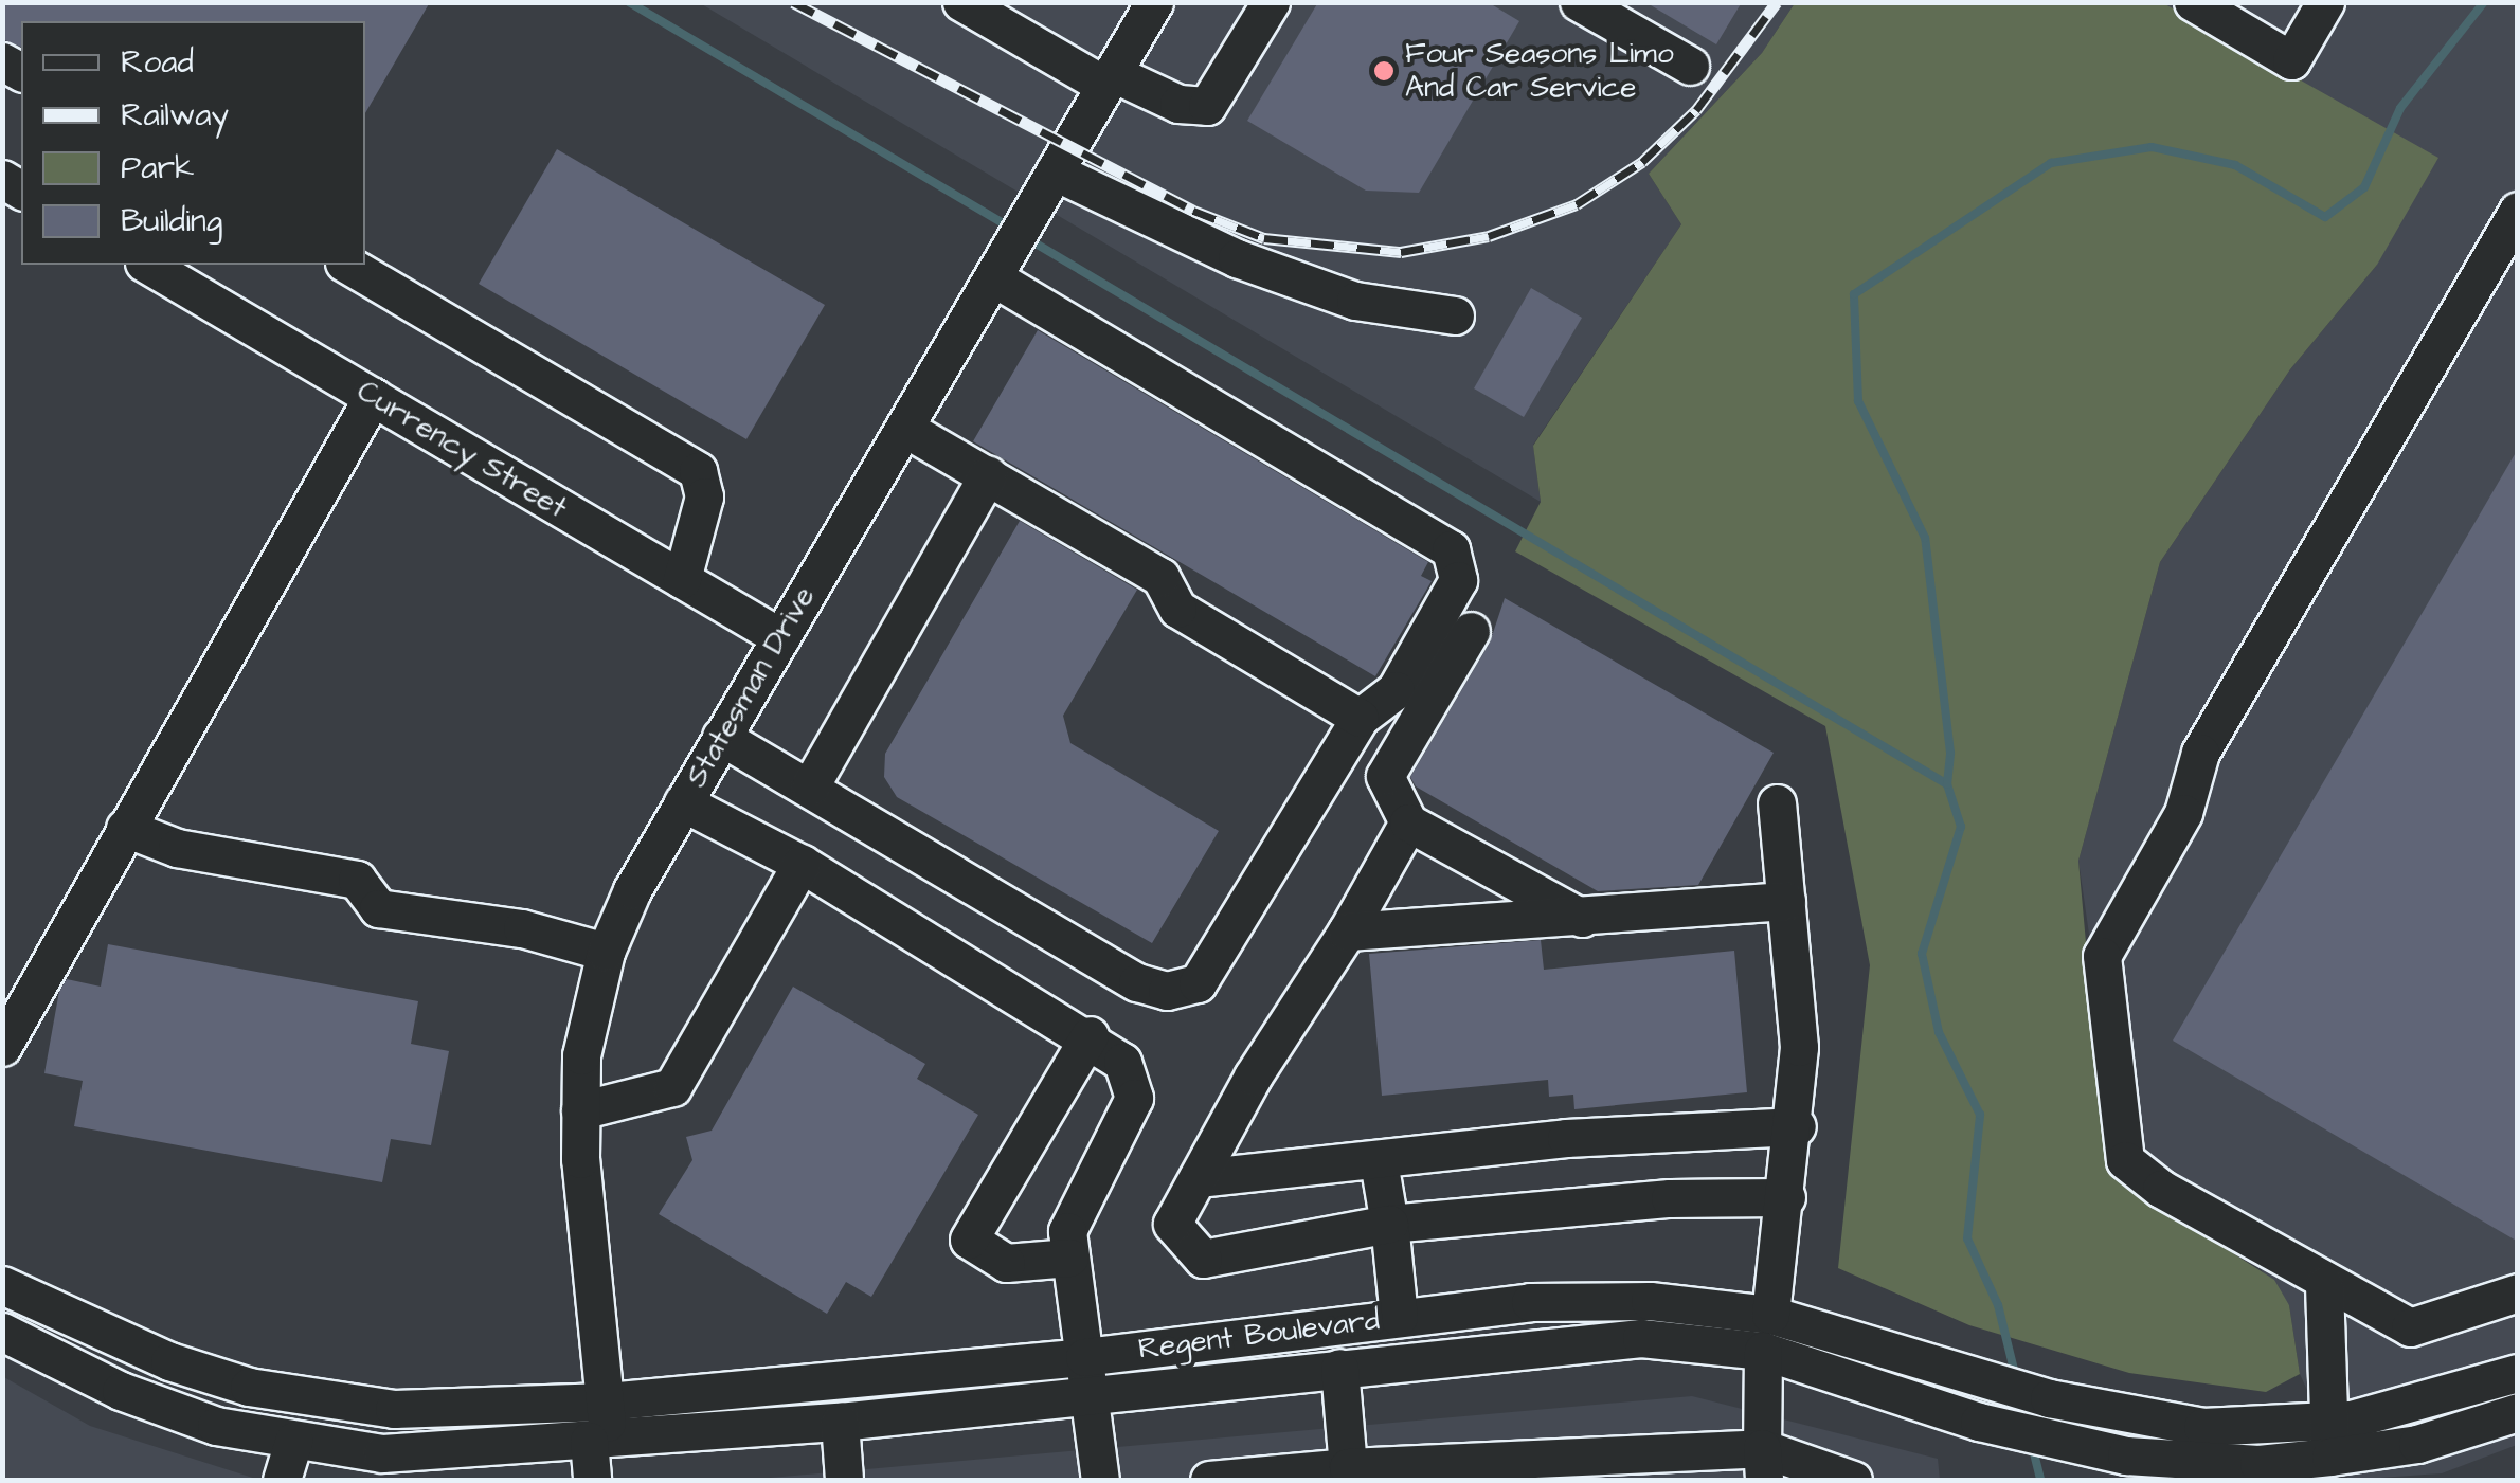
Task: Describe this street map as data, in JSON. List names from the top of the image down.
{
  "streets": {
    "street": ["Currency Street", "Statesman Drive", "Regent Boulevard"]
  },
  "crossings": [
    ["Currency Street", "Statesman Drive"],
    ["Statesman Drive", "Regent Boulevard"]
  ],
  "places": ["Four Seasons Limo And Car Service"],
  "legend": [
    "Road",
    "Railway",
    "Park",
    "Building"
  ]
}
